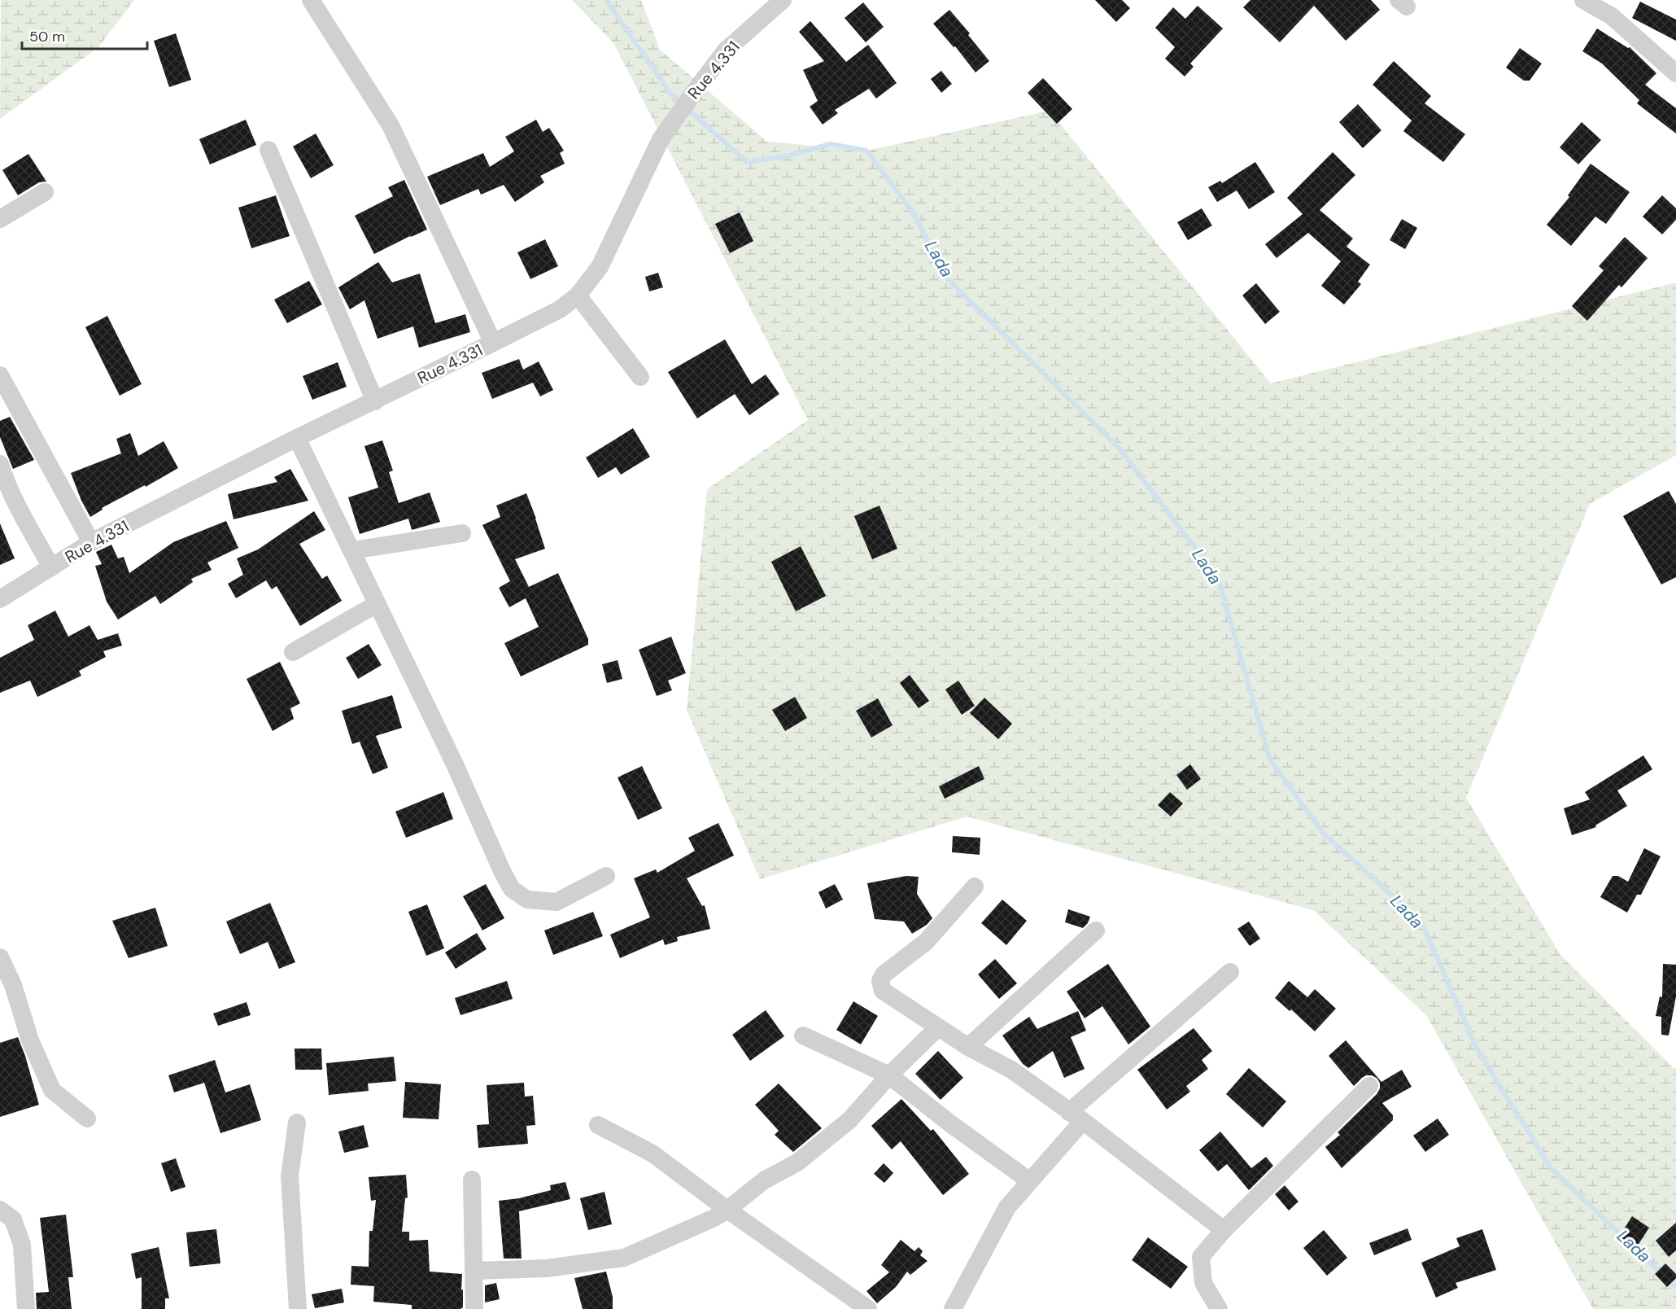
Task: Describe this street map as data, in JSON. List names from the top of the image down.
{
  "streets": {
    "street": ["Rue 4.331"]
  },
  "water": ["Lada"],
  "scale_bar": "50 m"
}
